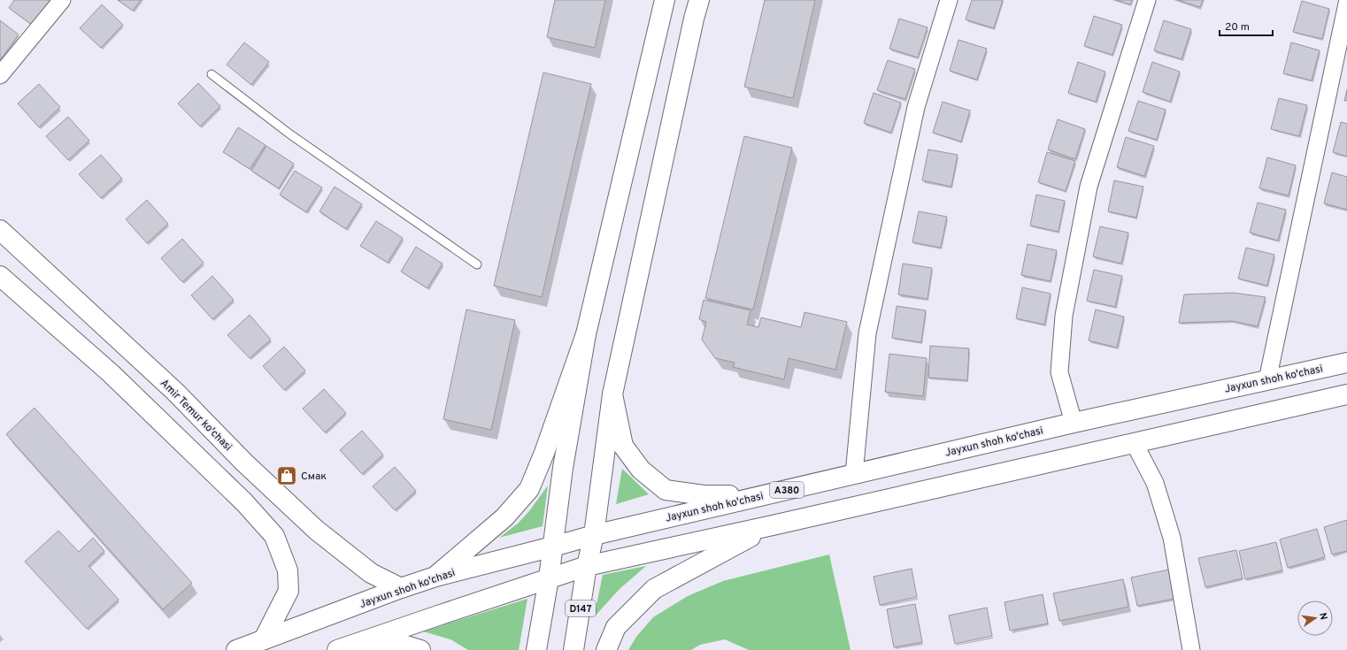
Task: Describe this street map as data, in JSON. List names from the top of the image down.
{
  "streets": {
    "main road": [
      "Jayxun shoh ko'chasi",
      "Amir Temur ko'chasi",
      "A380",
      "D147"
    ]
  },
  "crossings": [
    ["Jayxun shoh ko'chasi", "Amir Temur ko'chasi"]
  ],
  "places": {
    "shop": ["Смак"]
  },
  "scale_bar": "20 m",
  "north": "right"
}
